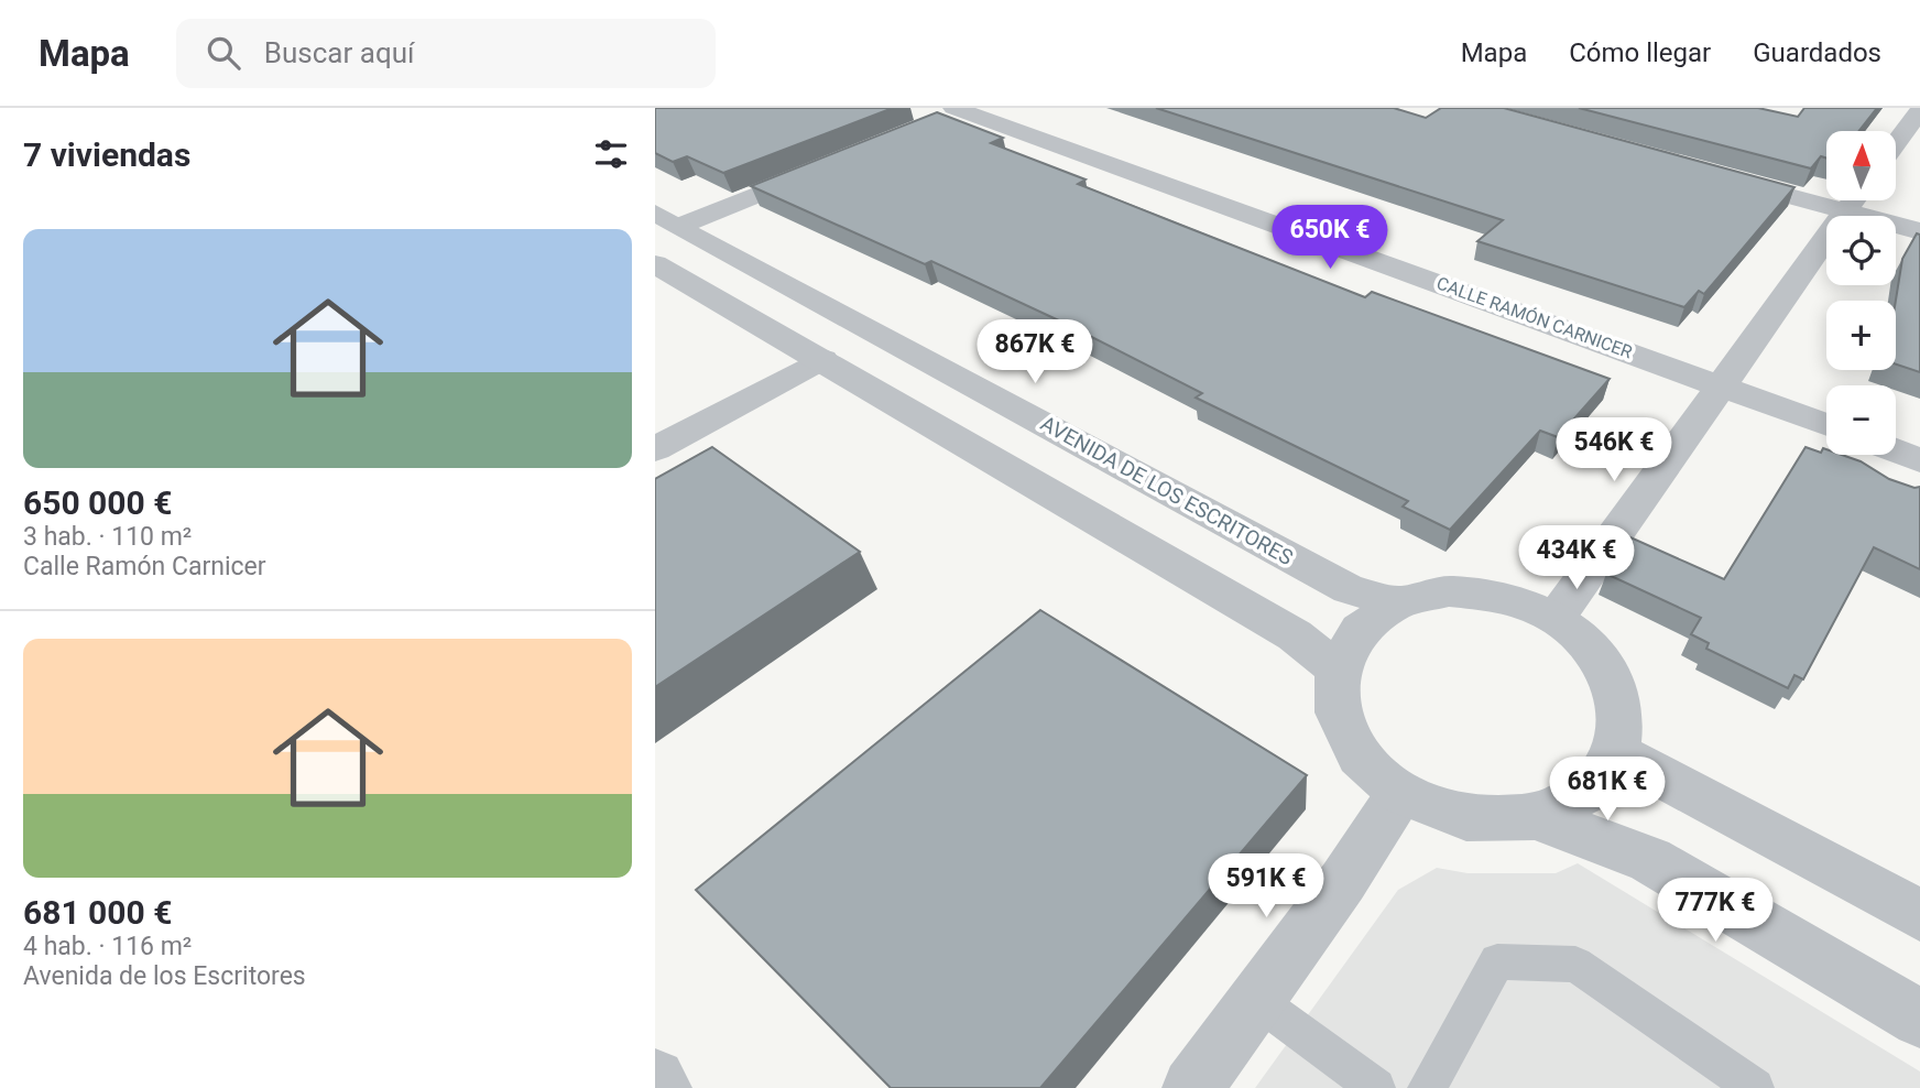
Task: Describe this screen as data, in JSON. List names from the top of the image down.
{
  "streets": {
    "street": ["CALLE RAMÓN CARNICER", "AVENIDA DE LOS ESCRITORES"]
  },
  "north": "top",
  "page": {
    "header": "Mapa",
    "search": "Buscar aquí",
    "nav": ["Mapa", "Cómo llegar", "Guardados"],
    "heading": "7 viviendas",
    "map_buttons": ["+", "−"],
    "list": [
      {
        "name": "650 000 €",
        "note": "3 hab. · 110 m² · Calle Ramón Carnicer"
      },
      {
        "name": "681 000 €",
        "note": "4 hab. · 116 m² · Avenida de los Escritores"
      }
    ],
    "price": [
      "650K €",
      "867K €",
      "546K €",
      "434K €",
      "681K €",
      "591K €",
      "777K €"
    ]
  }
}
